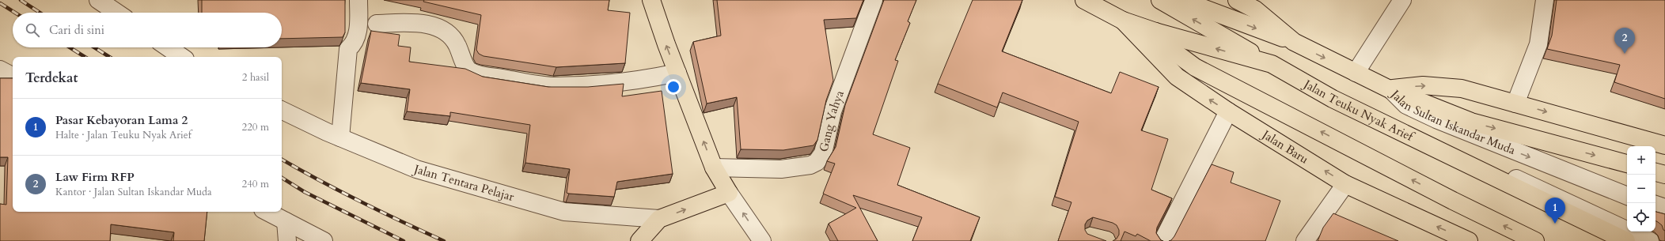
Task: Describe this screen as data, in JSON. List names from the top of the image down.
{
  "streets": {
    "main road": ["Jalan Teuku Nyak Arief", "Jalan Sultan Iskandar Muda", "Jalan Baru"],
    "street": ["Gang Yahya", "Jalan Tentara Pelajar"]
  },
  "crossings": [
    ["Jalan Teuku Nyak Arief", "Jalan Baru"]
  ],
  "page": {
    "search": "Cari di sini",
    "pins": ["2", "1"],
    "heading": ["Terdekat", "2 hasil"],
    "list": [
      {
        "mark": "1",
        "name": "Pasar Kebayoran Lama 2",
        "note": "Halte · Jalan Teuku Nyak Arief",
        "value": "220 m"
      },
      {
        "mark": "2",
        "name": "Law Firm RFP",
        "note": "Kantor · Jalan Sultan Iskandar Muda",
        "value": "240 m"
      }
    ],
    "map_buttons": ["+", "−"]
  }
}
